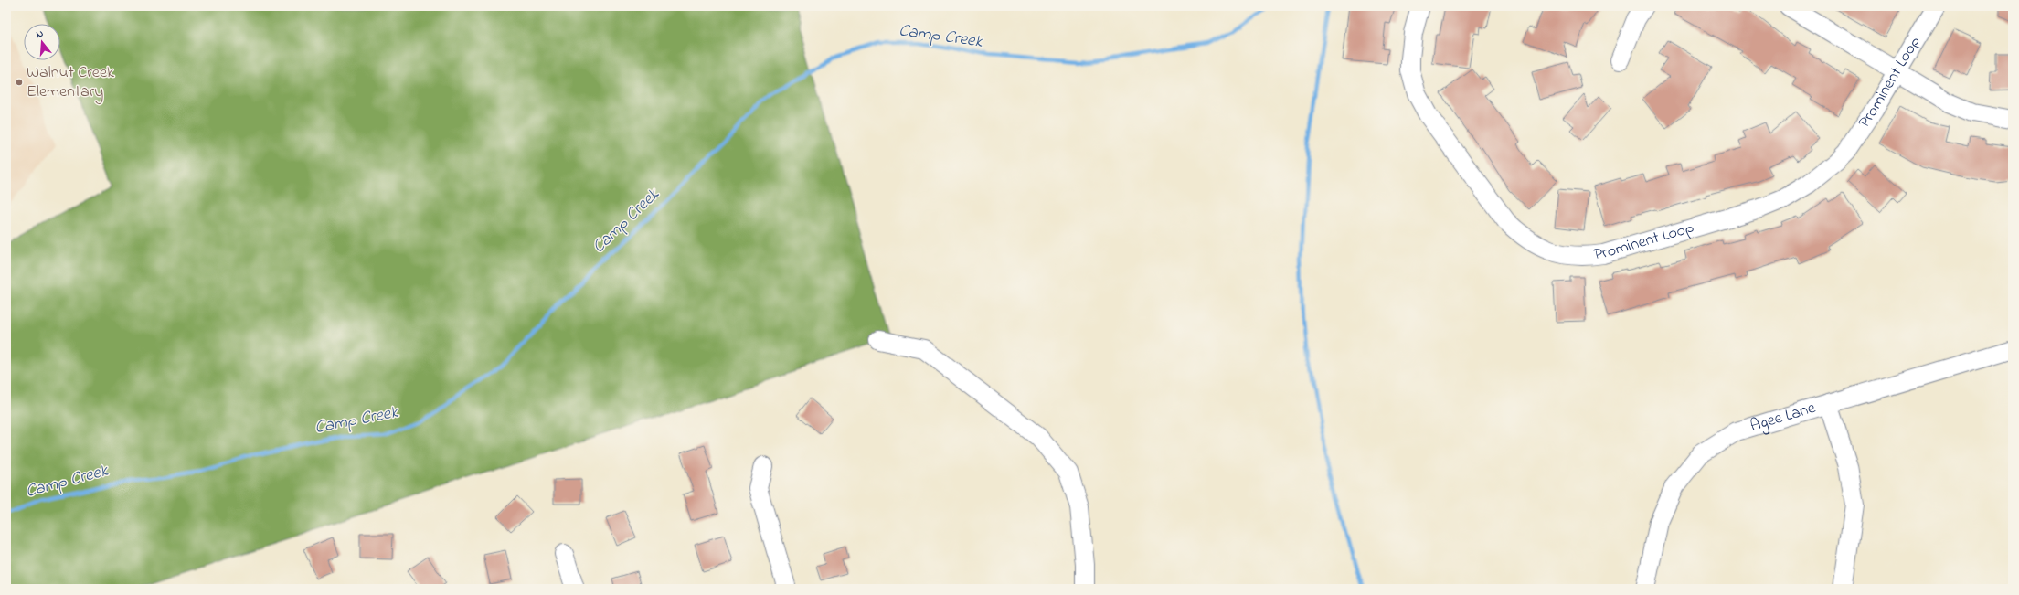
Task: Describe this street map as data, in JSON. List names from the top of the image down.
{
  "streets": {
    "street": ["Prominent Loop", "Agee Lane"]
  },
  "water": ["Camp Creek"],
  "places": ["Walnut Creek Elementary"],
  "north": "top"
}
